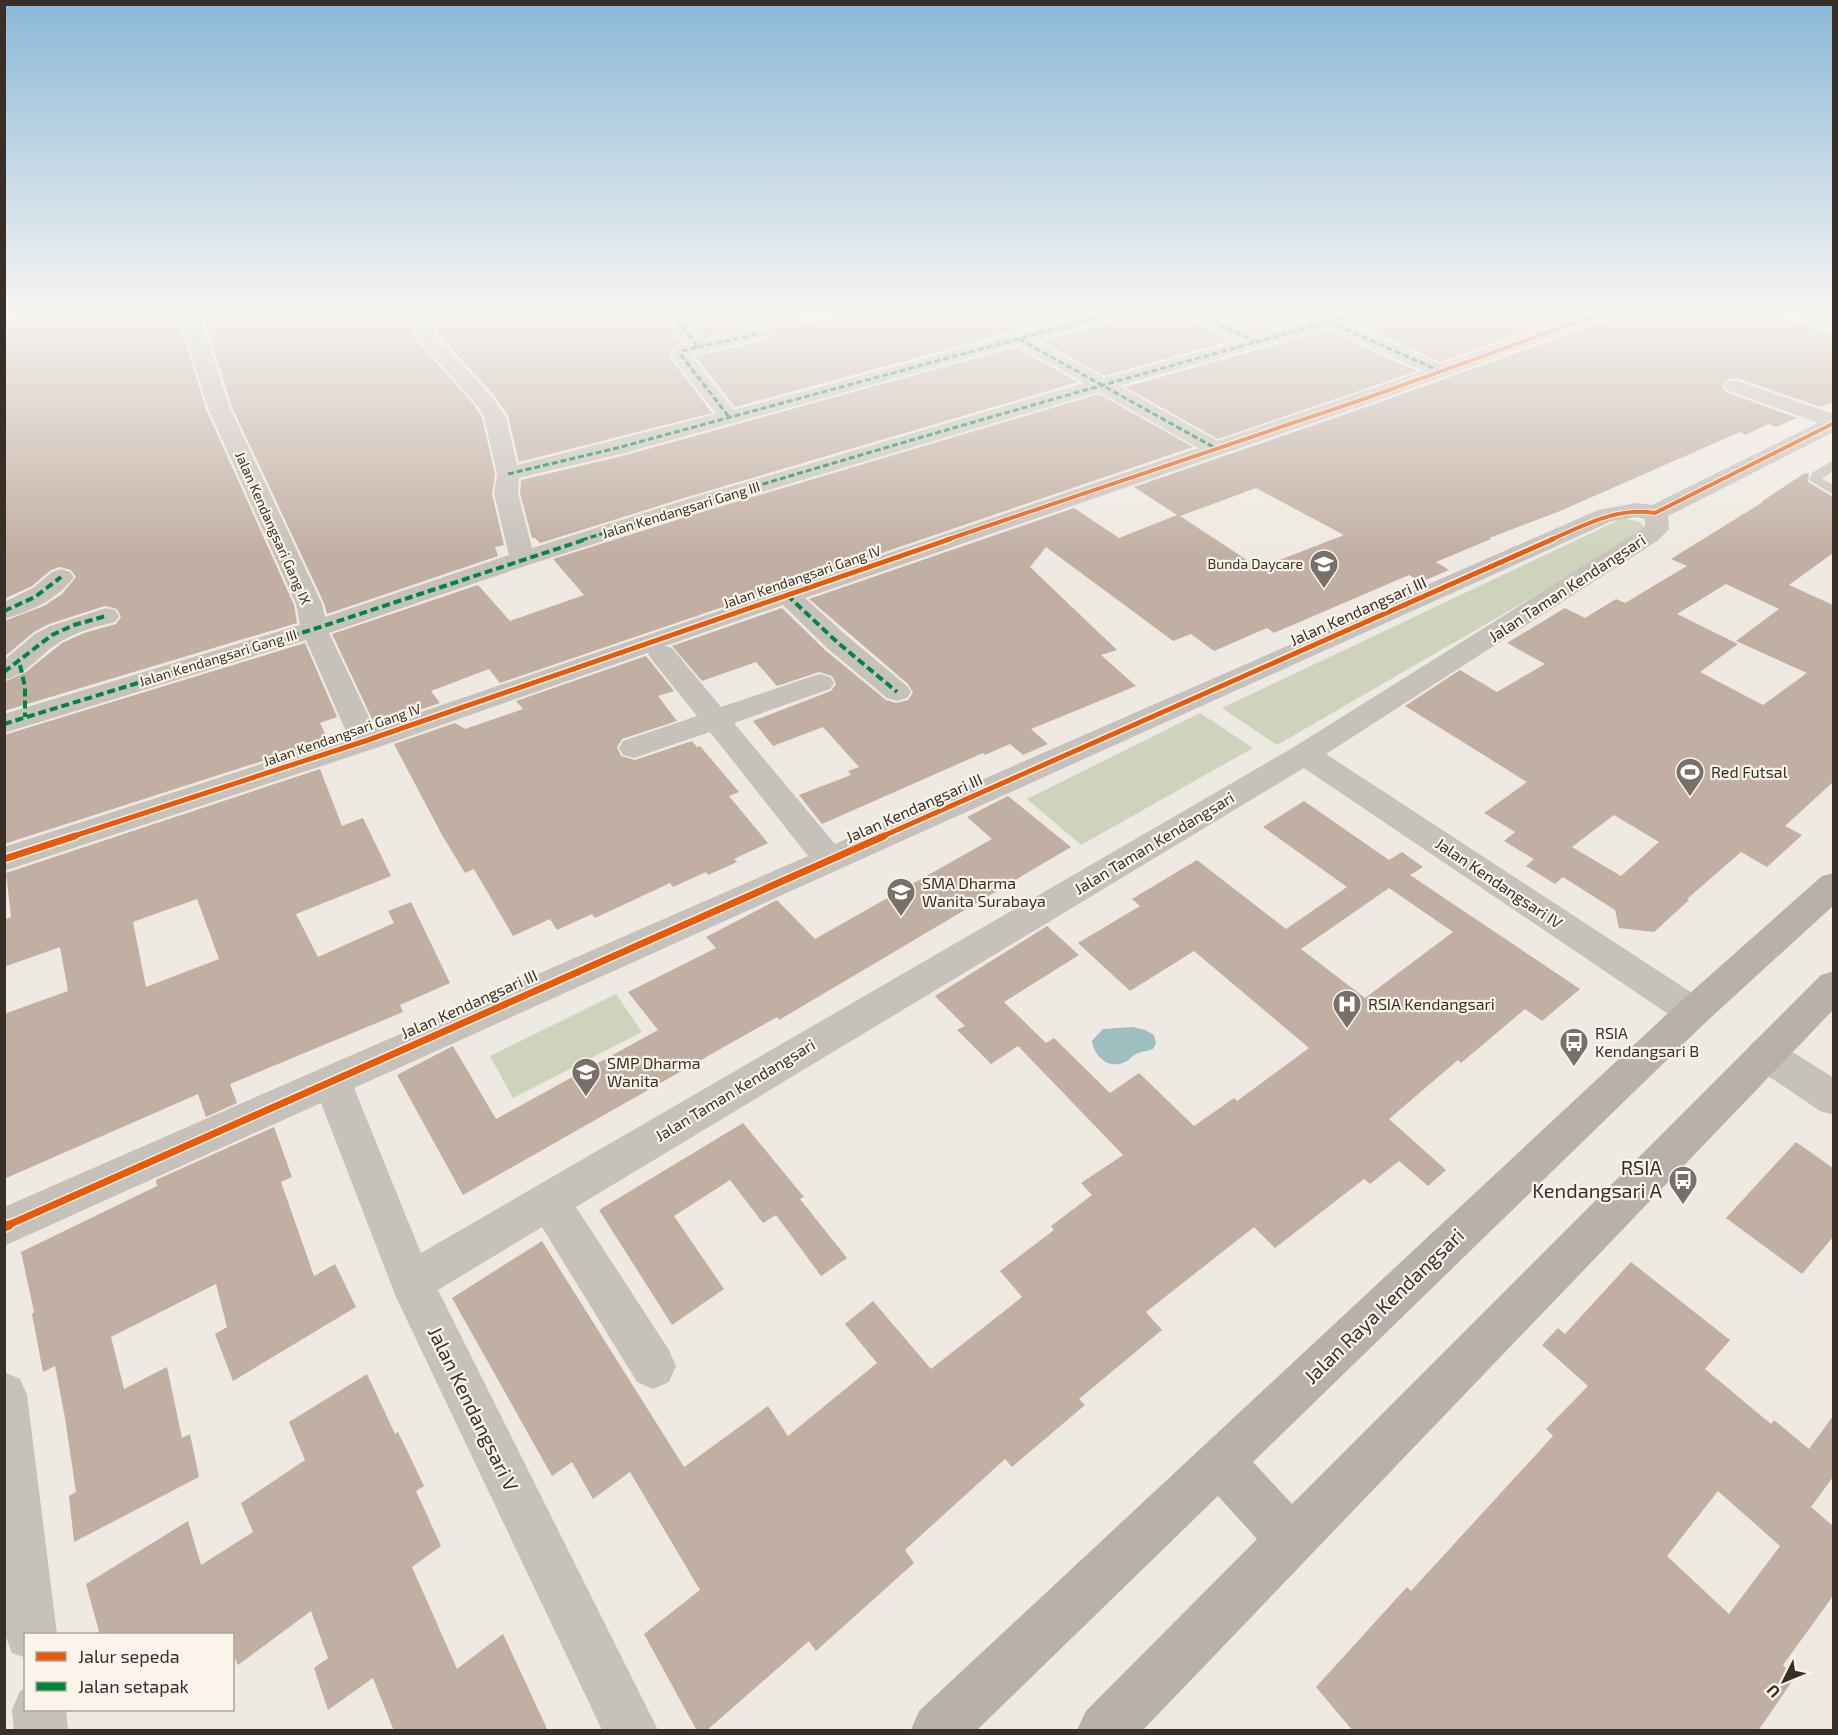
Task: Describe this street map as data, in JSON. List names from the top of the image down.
{
  "streets": {
    "main road": ["Jalan Raya Kendangsari"],
    "street": [
      "Jalan Kendangsari Gang III",
      "Jalan Kendangsari Gang IX",
      "Jalan Kendangsari Gang IV",
      "Jalan Taman Kendangsari",
      "Jalan Kendangsari III",
      "Jalan Kendangsari IV",
      "Jalan Kendangsari V"
    ]
  },
  "crossings": [
    ["Jalan Kendangsari Gang III", "Jalan Kendangsari Gang IX"],
    ["Jalan Kendangsari Gang IX", "Jalan Kendangsari Gang IV"],
    ["Jalan Taman Kendangsari", "Jalan Kendangsari III"],
    ["Jalan Taman Kendangsari", "Jalan Kendangsari IV"],
    ["Jalan Taman Kendangsari", "Jalan Kendangsari V"],
    ["Jalan Kendangsari III", "Jalan Kendangsari V"],
    ["Jalan Kendangsari IV", "Jalan Raya Kendangsari"]
  ],
  "places": {
    "school or university": ["Bunda Daycare", "SMA Dharma Wanita Surabaya", "SMP Dharma Wanita"],
    "sports": ["Red Futsal"],
    "hospital": ["RSIA Kendangsari"],
    "bus stop": ["RSIA Kendangsari B", "RSIA Kendangsari A"]
  },
  "legend": ["Jalur sepeda", "Jalan setapak"],
  "north": "bottom left"
}
